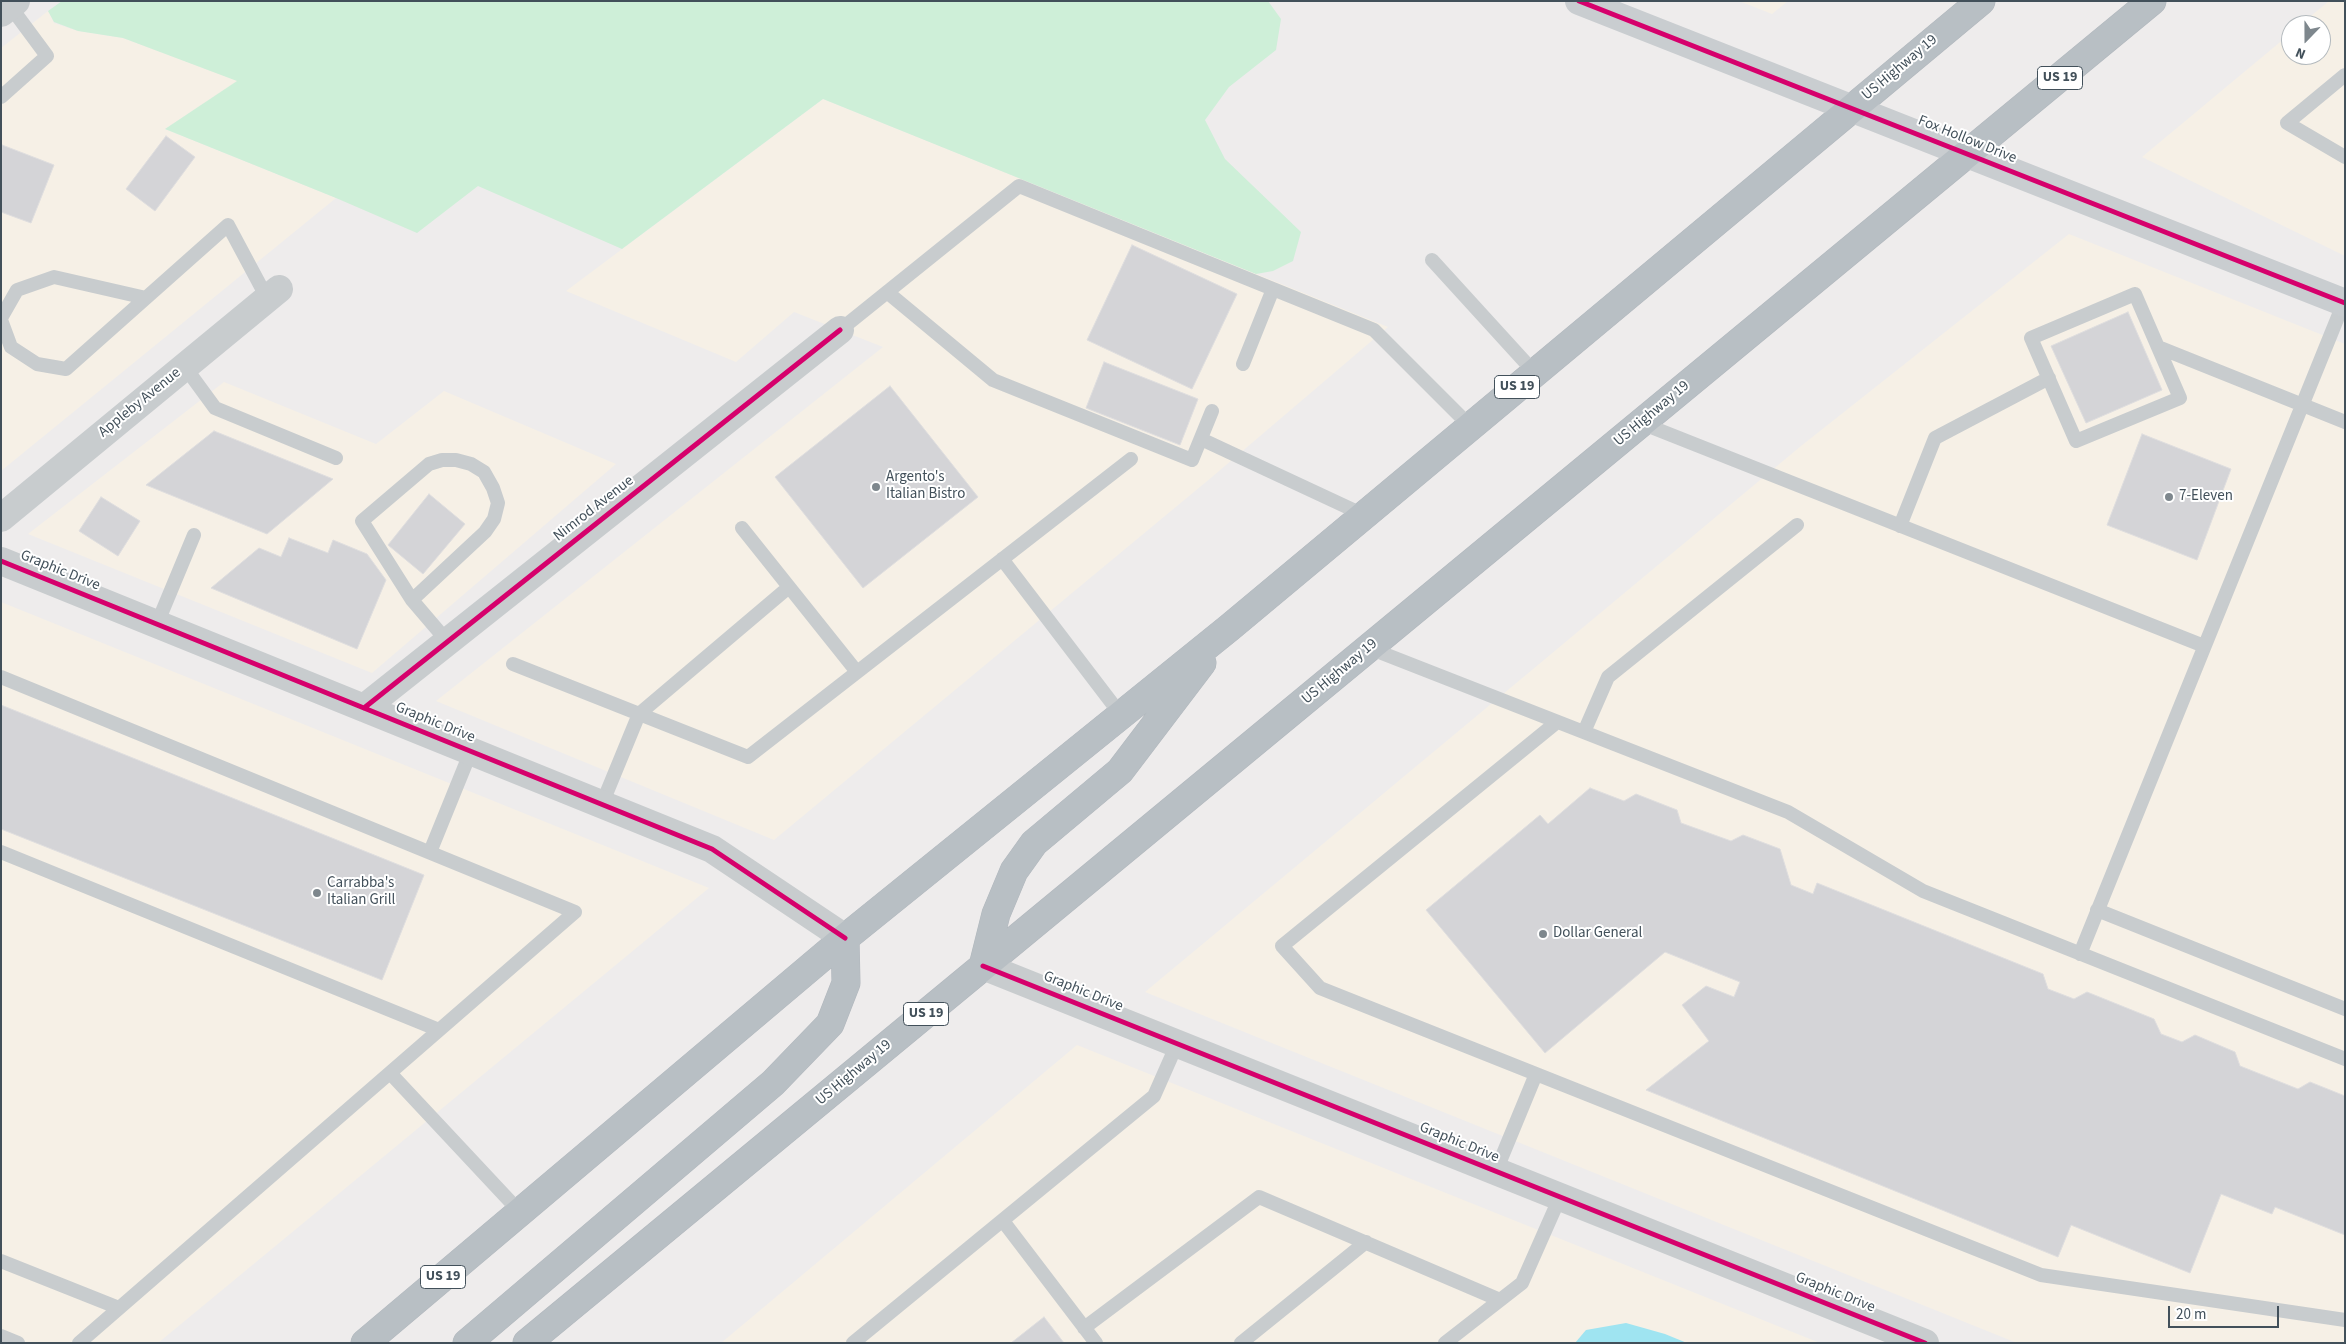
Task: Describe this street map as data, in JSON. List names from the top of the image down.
{
  "streets": {
    "highway": ["US Highway 19", "US 19"],
    "street": [
      "Fox Hollow Drive",
      "Appleby Avenue",
      "Nimrod Avenue",
      "Graphic Drive"
    ]
  },
  "crossings": [
    ["US Highway 19", "Fox Hollow Drive"],
    ["US Highway 19", "Graphic Drive"],
    ["Nimrod Avenue", "Graphic Drive"]
  ],
  "places": [
    "Argento's Italian Bistro",
    "7-Eleven",
    "Carrabba's Italian Grill",
    "Dollar General"
  ],
  "scale_bar": "20 m",
  "north": "bottom"
}
